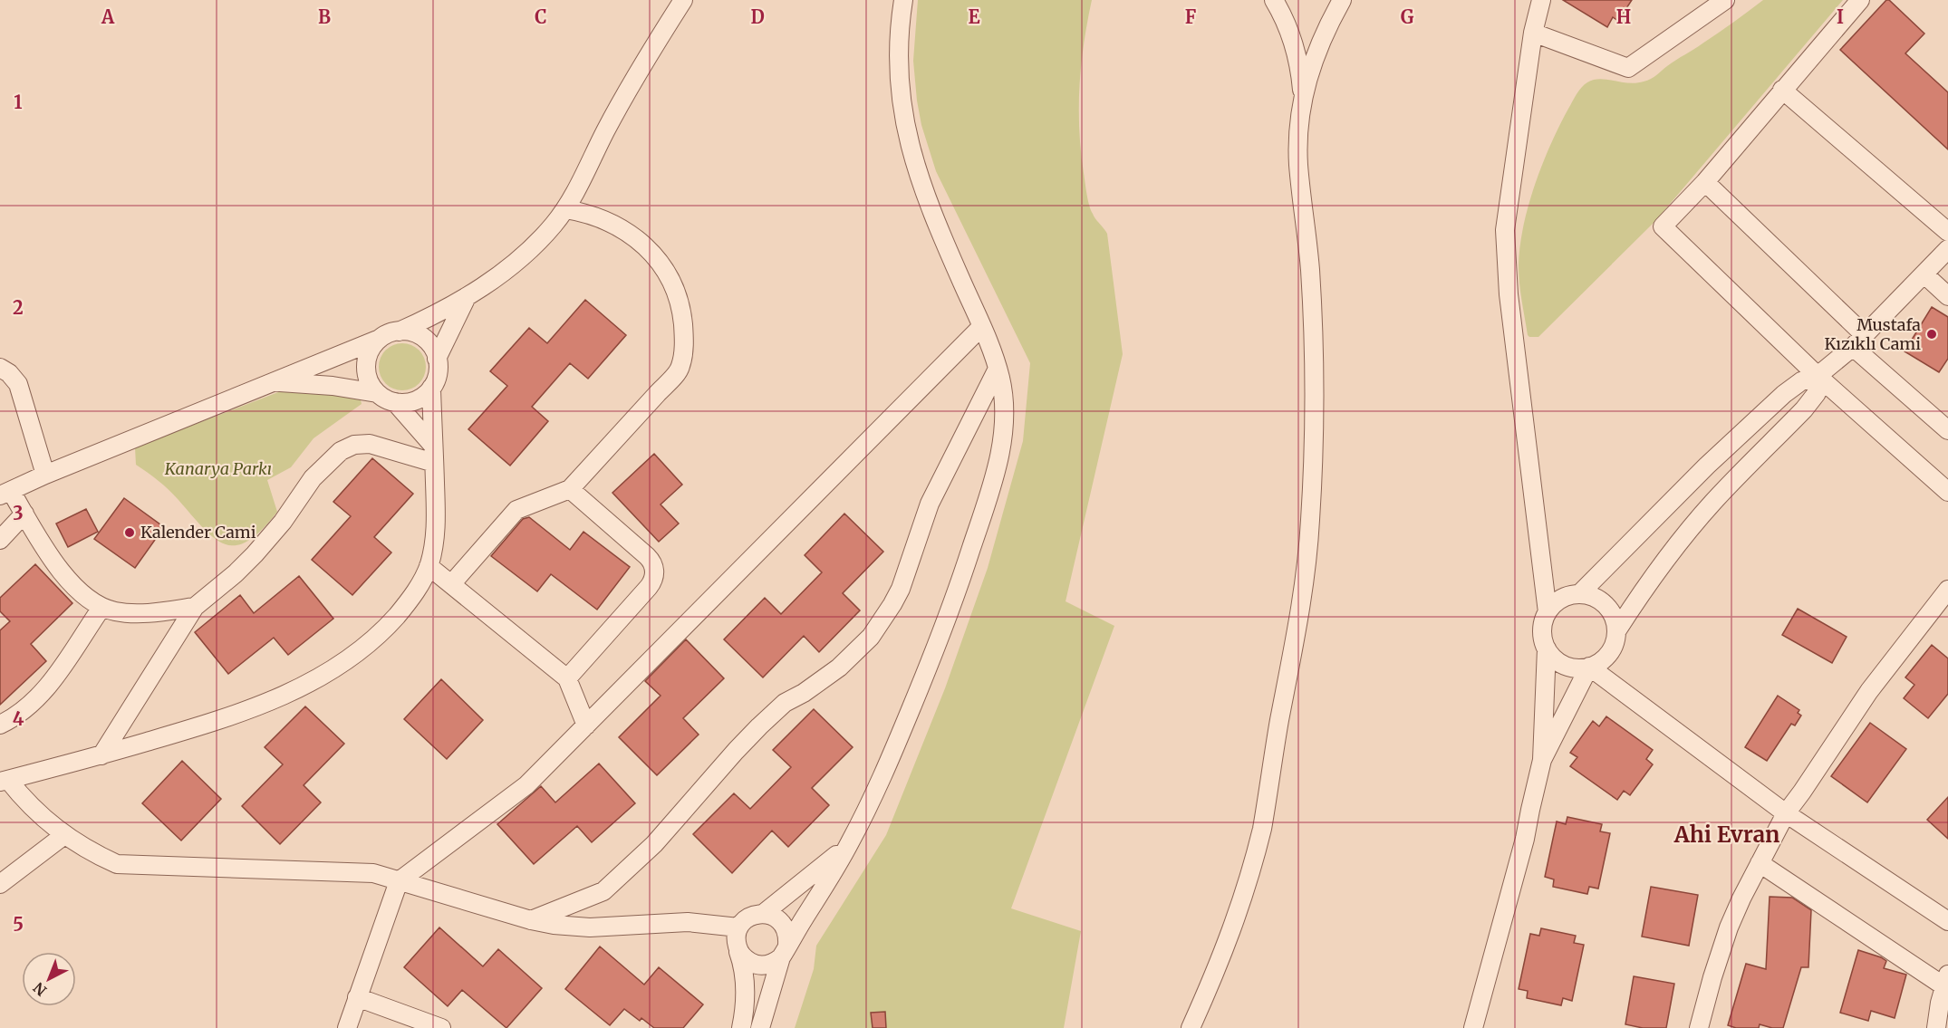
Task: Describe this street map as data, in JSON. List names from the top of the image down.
{
  "districts": ["Ahi Evran"],
  "parks": ["Kanarya Parkı"],
  "places": ["Mustafa Kızıklı Cami", "Kalender Cami"],
  "north": "bottom left",
  "grid": {
    "columns": [
      "A",
      "B",
      "C",
      "D",
      "E",
      "F",
      "G",
      "H",
      "I"
    ],
    "rows": [
      "1",
      "2",
      "3",
      "4",
      "5"
    ]
  }
}
